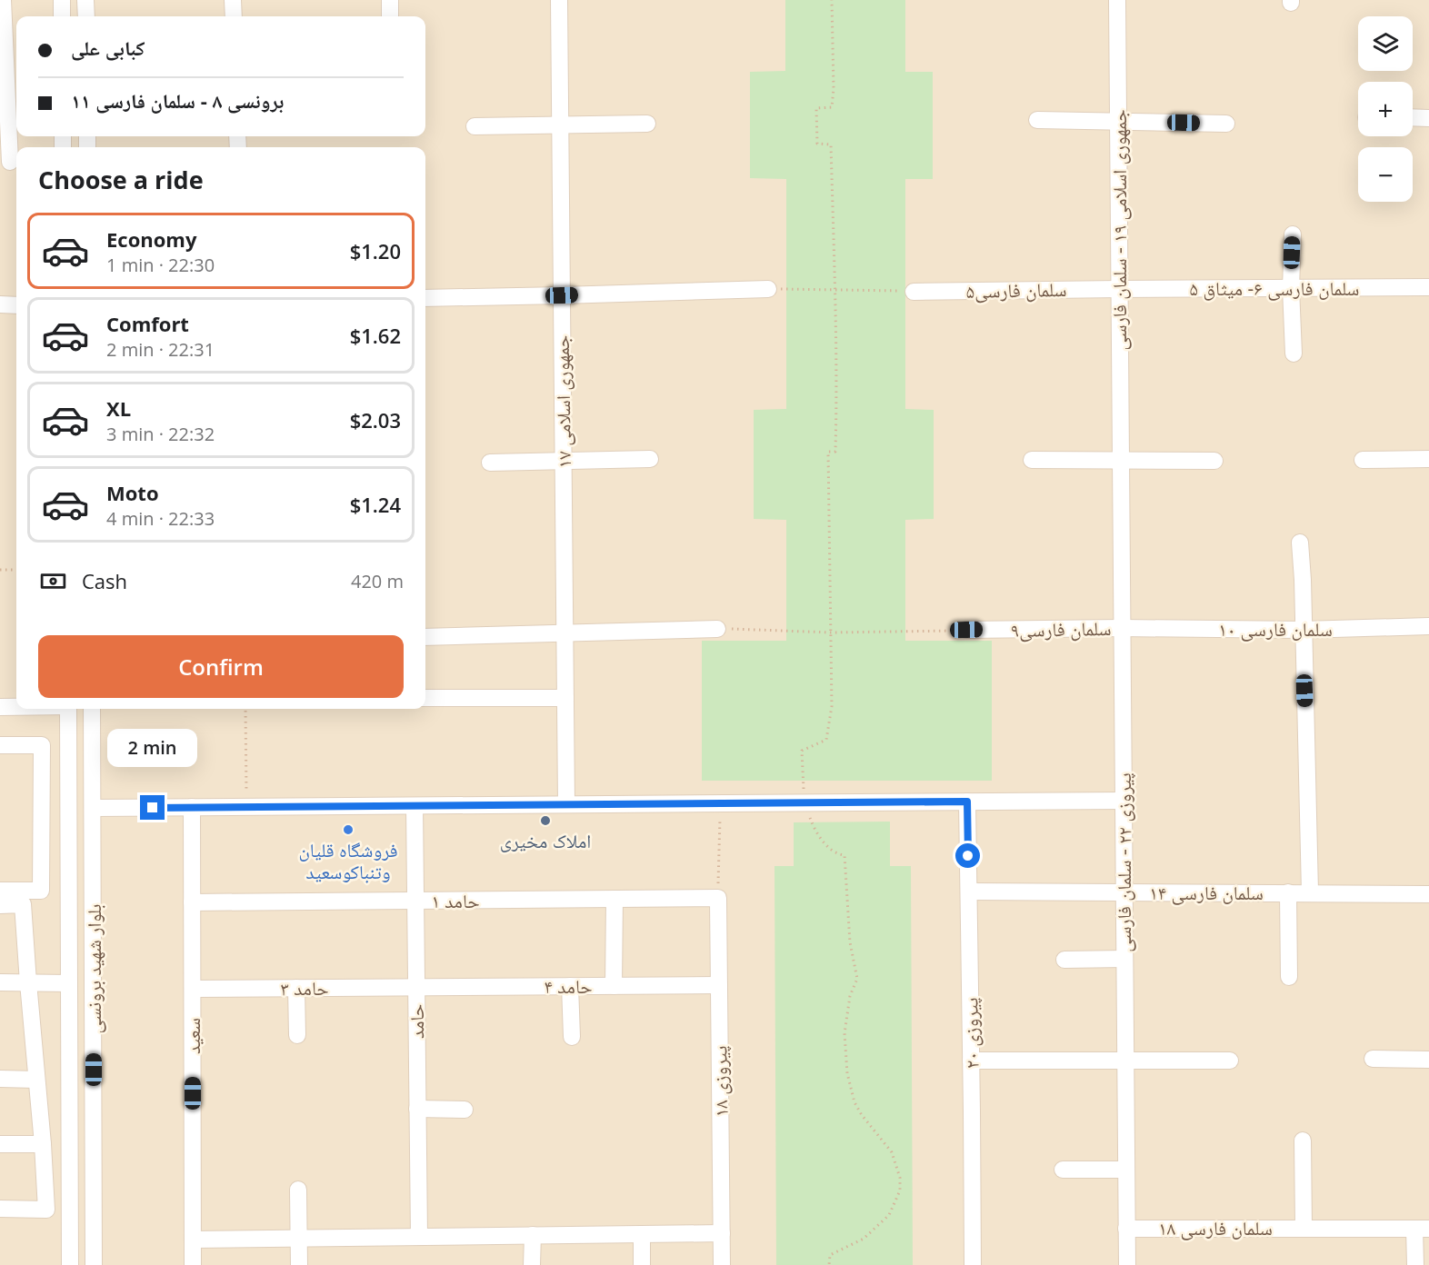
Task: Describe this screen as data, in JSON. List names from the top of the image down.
{
  "streets": {
    "street": [
      "جمهوری اسلامی ۱۹ - سلمان فارسی",
      "سلمان فارسی ۶- میثاق ۵",
      "سلمان فارسی۵",
      "جمهوری اسلامی ۱۷",
      "سلمان فارسی۹",
      "سلمان فارسی ۱۰",
      "پیروزی ۲۲ - سلمان فارسی",
      "سلمان فارسی ۱۴",
      "حامد ۱",
      "بلوار شهید برونسی",
      "حامد ۴",
      "حامد ۳",
      "حامد",
      "پیروزی ۲۰",
      "سعید",
      "پیروزی ۱۸",
      "سلمان فارسی ۱۸"
    ]
  },
  "crossings": [
    ["جمهوری اسلامی ۱۹ - سلمان فارسی", "سلمان فارسی ۶- میثاق ۵"],
    ["جمهوری اسلامی ۱۹ - سلمان فارسی", "سلمان فارسی۵"],
    ["جمهوری اسلامی ۱۹ - سلمان فارسی", "پیروزی ۲۲ - سلمان فارسی"],
    ["سلمان فارسی ۶- میثاق ۵", "سلمان فارسی۵"],
    ["سلمان فارسی۹", "سلمان فارسی ۱۰"],
    ["سلمان فارسی۹", "پیروزی ۲۲ - سلمان فارسی"],
    ["سلمان فارسی ۱۰", "پیروزی ۲۲ - سلمان فارسی"],
    ["پیروزی ۲۲ - سلمان فارسی", "سلمان فارسی ۱۴"],
    ["پیروزی ۲۲ - سلمان فارسی", "سلمان فارسی ۱۸"],
    ["سلمان فارسی ۱۴", "پیروزی ۲۰"],
    ["حامد ۱", "حامد"],
    ["حامد ۱", "سعید"],
    ["حامد ۱", "پیروزی ۱۸"],
    ["حامد ۴", "حامد ۳"],
    ["حامد ۴", "حامد"],
    ["حامد ۴", "پیروزی ۱۸"],
    ["حامد ۳", "حامد"],
    ["حامد ۳", "سعید"]
  ],
  "places": ["املاک مخیری", "فروشگاه قلیان وتنباکوسعید"],
  "page": {
    "map_buttons": ["+", "−"],
    "banner": ["کبابی علی", "برونسی ۸ - سلمان فارسی ۱۱"],
    "heading": "Choose a ride",
    "list": [
      {
        "name": "Economy",
        "note": "1 min · 22:30",
        "value": "$1.20"
      },
      {
        "name": "Comfort",
        "note": "2 min · 22:31",
        "value": "$1.62"
      },
      {
        "name": "XL",
        "note": "3 min · 22:32",
        "value": "$2.03"
      },
      {
        "name": "Moto",
        "note": "4 min · 22:33",
        "value": "$1.24"
      }
    ],
    "pay": ["Cash", "420 m"],
    "buttons": "Confirm",
    "bubble": "2 min"
  }
}
